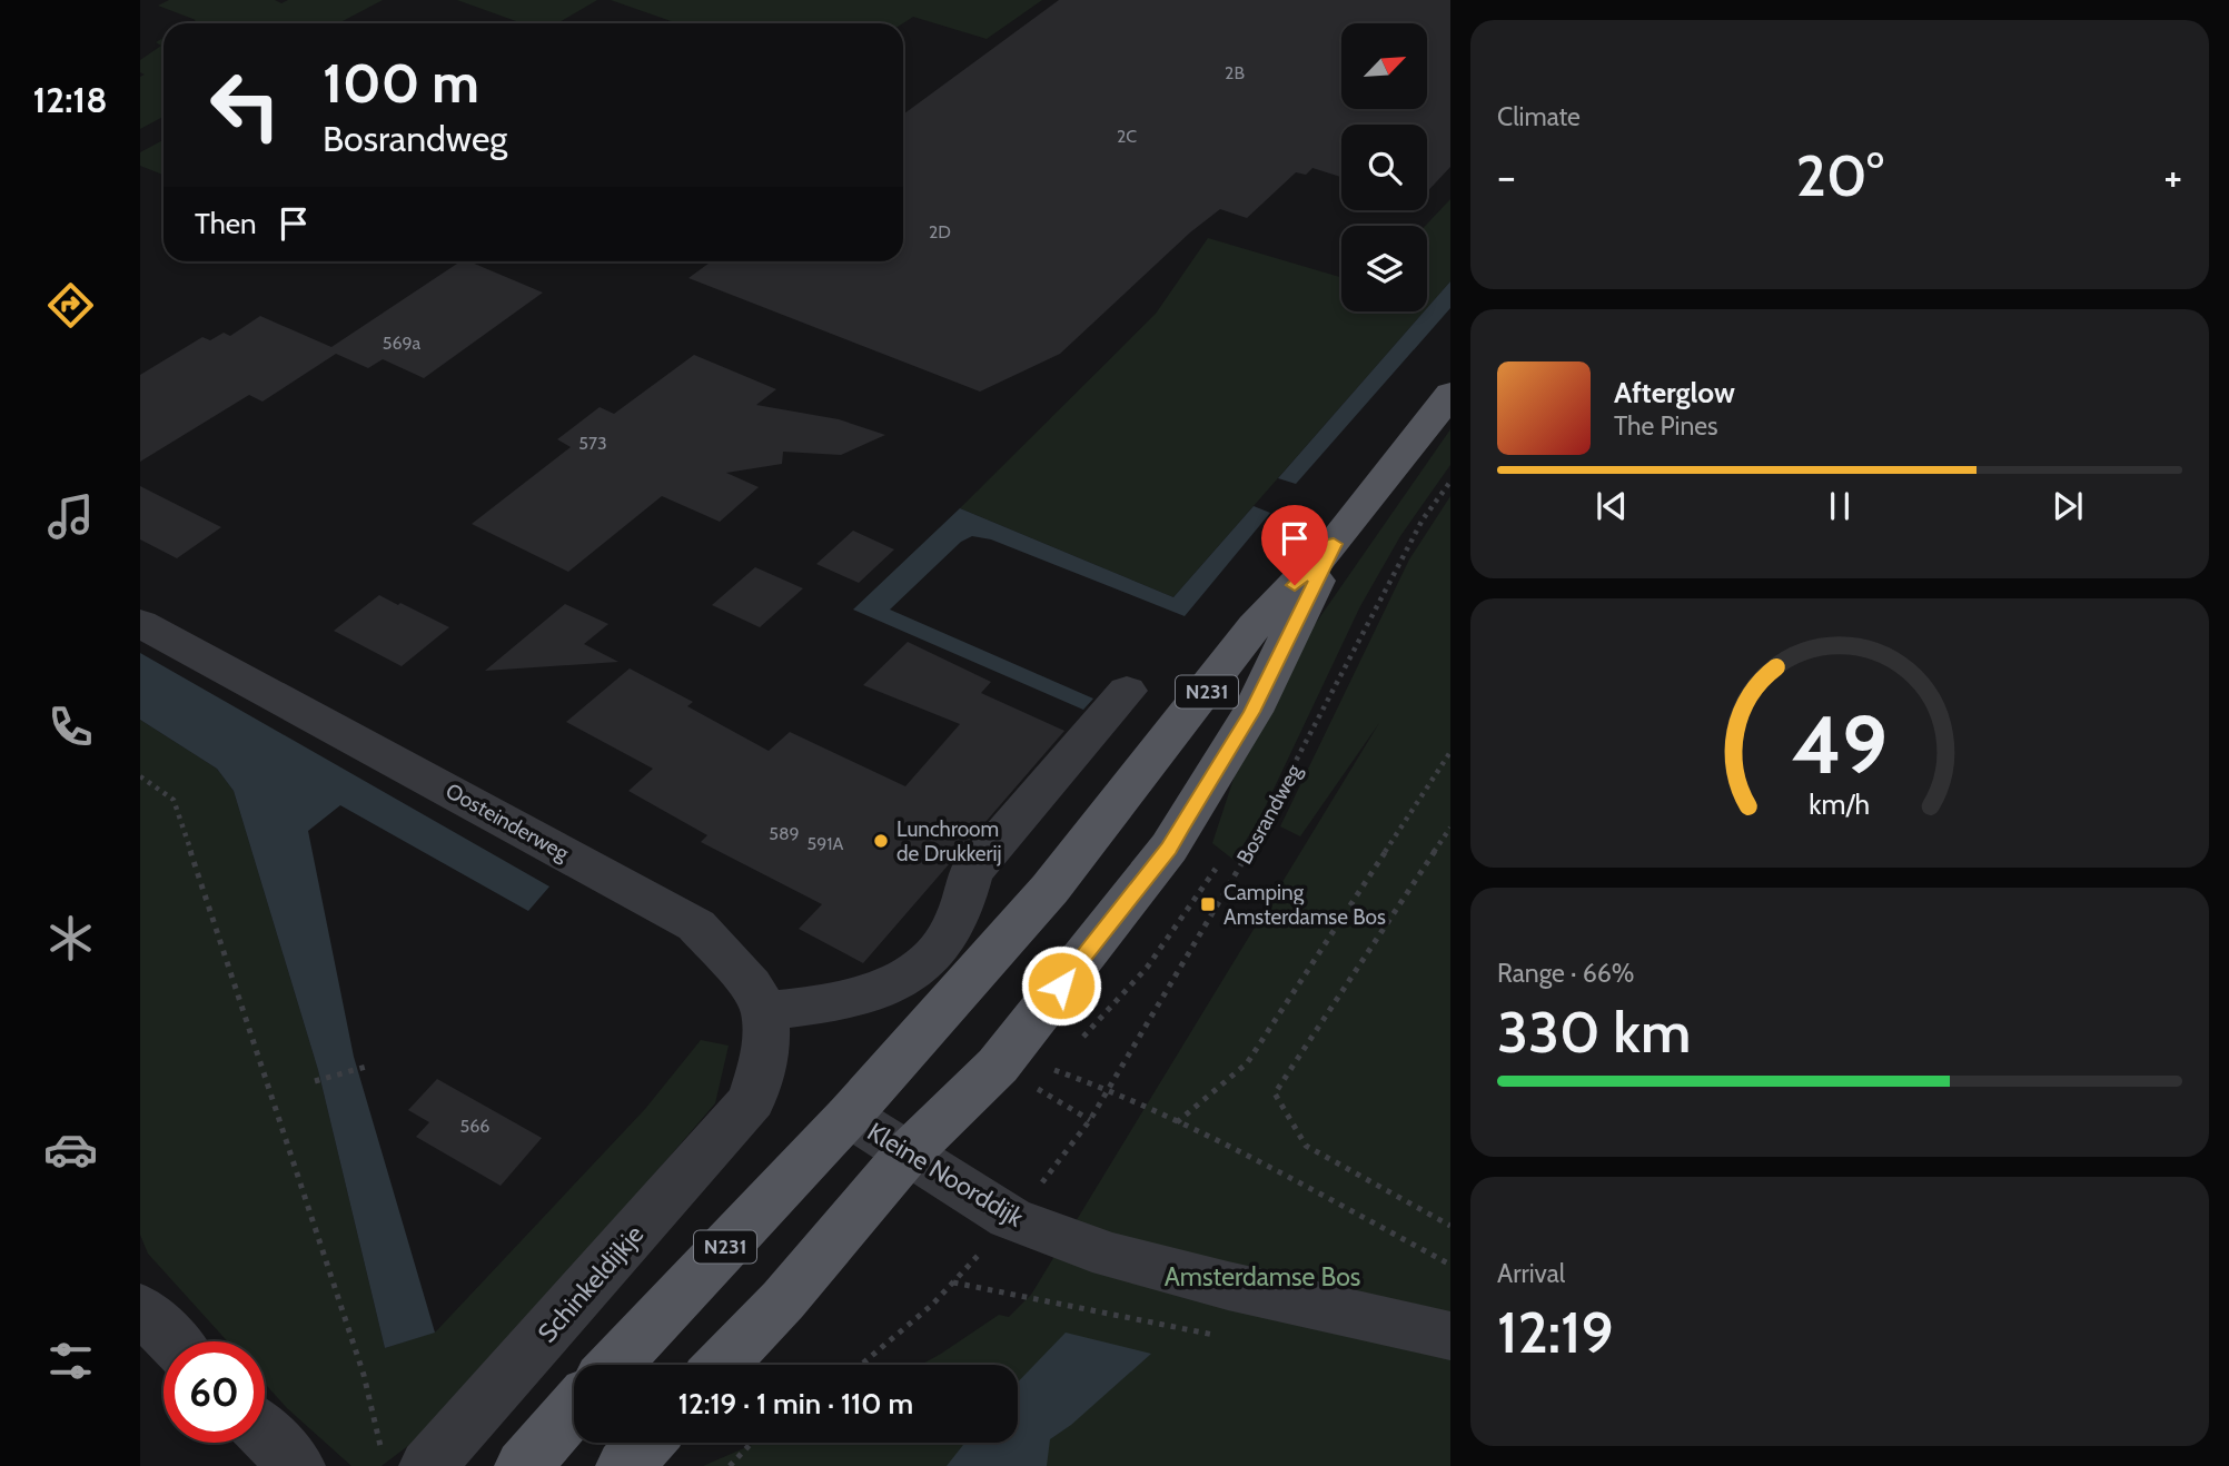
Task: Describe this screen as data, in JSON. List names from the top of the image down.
{
  "streets": {
    "main road": ["N231"],
    "street": ["Oosteinderweg", "Kleine Noorddijk", "Schinkeldijkje"],
    "path": ["Bosrandweg"]
  },
  "crossings": [
    ["N231", "Kleine Noorddijk"],
    ["Bosrandweg", "Kleine Noorddijk"],
    ["Oosteinderweg", "Schinkeldijkje"]
  ],
  "parks": ["Amsterdamse Bos"],
  "places": {
    "other": ["Lunchroom de Drukkerij"],
    "transit": ["Camping Amsterdamse Bos"]
  },
  "house_numbers": [
    "2B",
    "2C",
    "2D",
    "569a",
    "573",
    "589",
    "591A",
    "566"
  ],
  "north": "top right",
  "page": {
    "tabs": "12:18",
    "tile": [
      "Climate",
      ["Range · 66%", "330 km"],
      ["Arrival", "12:19"]
    ],
    "turn": ["100 m", "Bosrandweg"],
    "heat": ["−", "20°", "+"],
    "then": "Then",
    "song": ["Afterglow", "The Pines"],
    "limit": "60",
    "trip": "12:19 · 1 min · 110 m",
    "gauge": ["49", "km/h"]
  }
}
